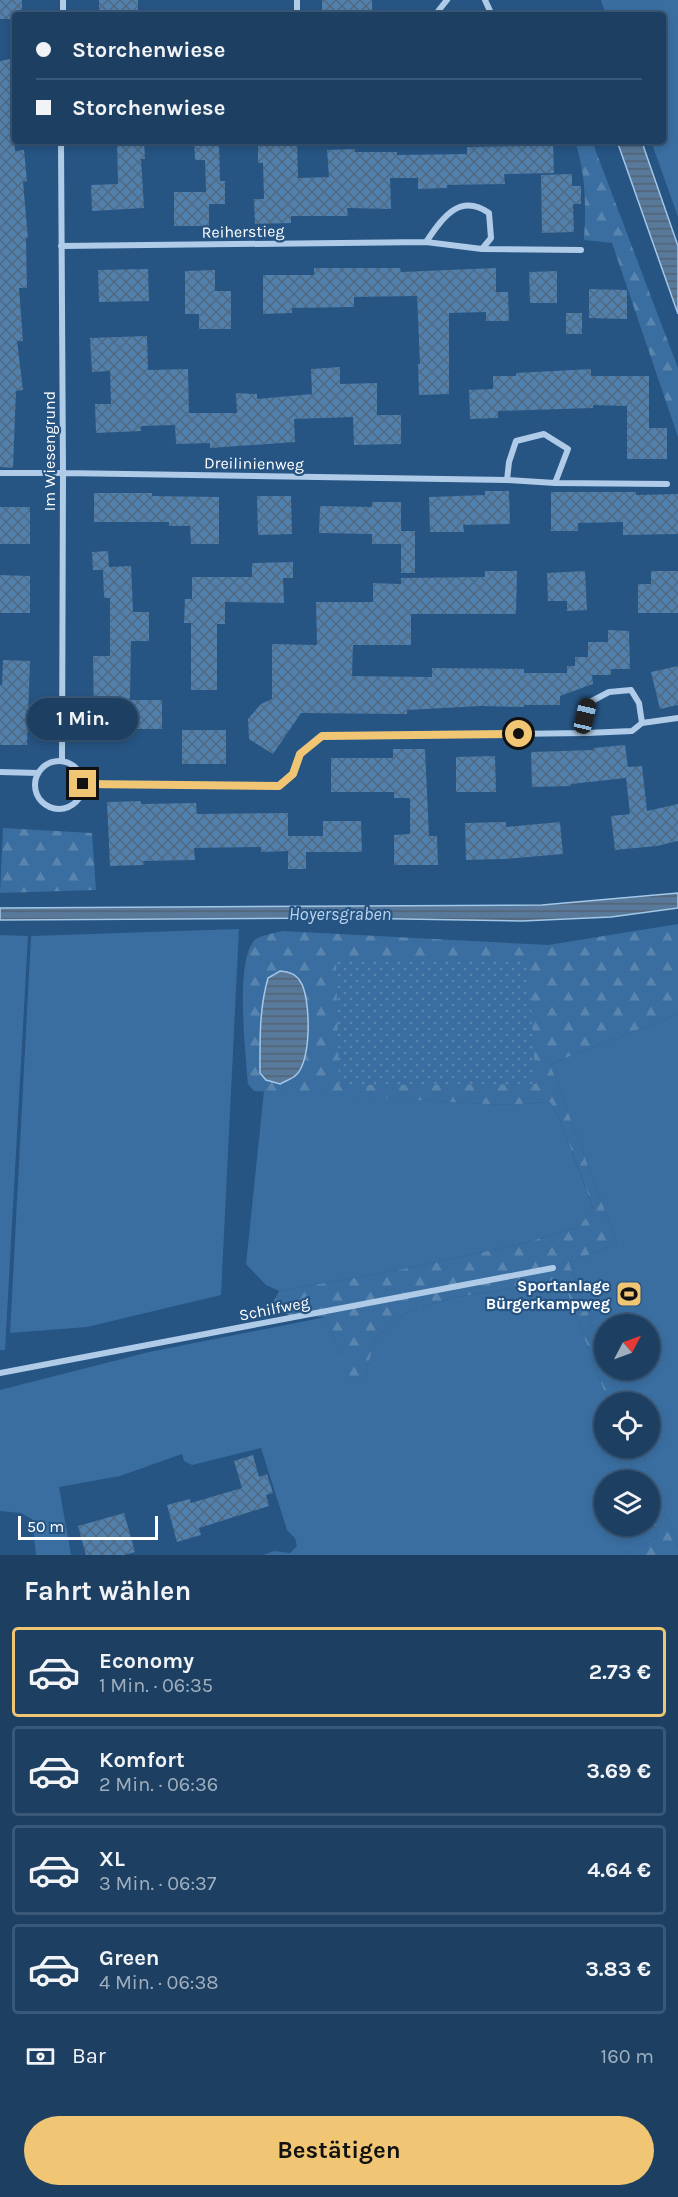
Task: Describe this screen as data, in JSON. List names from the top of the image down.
{
  "streets": {
    "street": [
      "Reiherstieg",
      "Im Wiesengrund",
      "Dreilinienweg",
      "Schilfweg"
    ]
  },
  "crossings": [
    ["Reiherstieg", "Im Wiesengrund"],
    ["Im Wiesengrund", "Dreilinienweg"]
  ],
  "water": ["Hoyersgraben"],
  "places": {
    "sports": ["Sportanlage Bürgerkampweg"]
  },
  "scale_bar": "50 m",
  "north": "top right",
  "page": {
    "banner": ["Storchenwiese", "Storchenwiese"],
    "bubble": "1 Min.",
    "scale": "50 m",
    "heading": "Fahrt wählen",
    "list": [
      {
        "name": "Economy",
        "note": "1 Min. · 06:35",
        "value": "2.73 €"
      },
      {
        "name": "Komfort",
        "note": "2 Min. · 06:36",
        "value": "3.69 €"
      },
      {
        "name": "XL",
        "note": "3 Min. · 06:37",
        "value": "4.64 €"
      },
      {
        "name": "Green",
        "note": "4 Min. · 06:38",
        "value": "3.83 €"
      }
    ],
    "pay": ["Bar", "160 m"],
    "buttons": "Bestätigen"
  }
}
